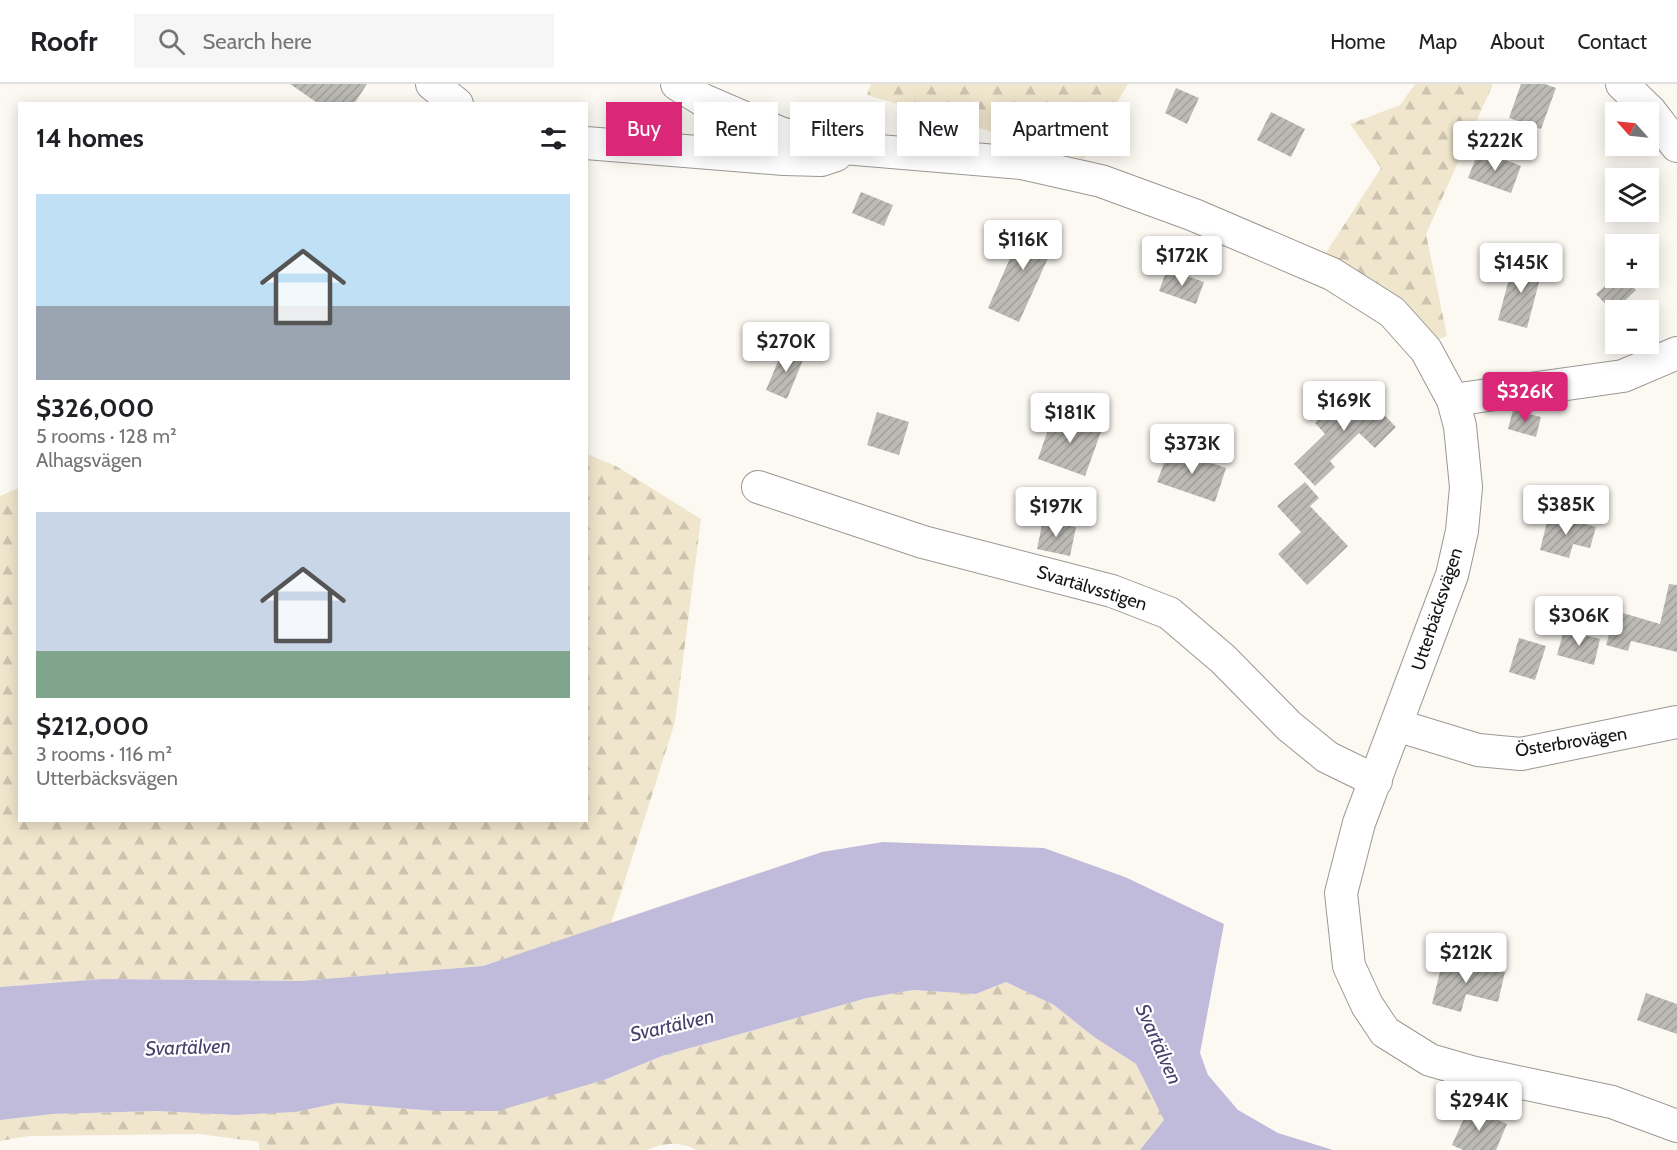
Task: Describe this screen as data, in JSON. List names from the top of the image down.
{
  "streets": {
    "street": ["Svartälvsstigen", "Utterbäcksvägen", "Österbrovägen"]
  },
  "crossings": [
    ["Svartälvsstigen", "Utterbäcksvägen"],
    ["Utterbäcksvägen", "Österbrovägen"]
  ],
  "water": ["Svartälven"],
  "north": "top left",
  "page": {
    "header": "Roofr",
    "search": "Search here",
    "nav": [
      "Home",
      "Map",
      "About",
      "Contact"
    ],
    "map_buttons": ["+", "−"],
    "chip": [
      "Buy",
      "Rent",
      "Filters",
      "New",
      "Apartment"
    ],
    "heading": "14 homes",
    "price": [
      "$222K",
      "$116K",
      "$172K",
      "$145K",
      "$270K",
      "$326K",
      "$169K",
      "$181K",
      "$373K",
      "$385K",
      "$197K",
      "$306K",
      "$212K",
      "$294K"
    ],
    "list": [
      {
        "name": "$326,000",
        "note": "5 rooms · 128 m² · Alhagsvägen"
      },
      {
        "name": "$212,000",
        "note": "3 rooms · 116 m² · Utterbäcksvägen"
      }
    ]
  }
}
